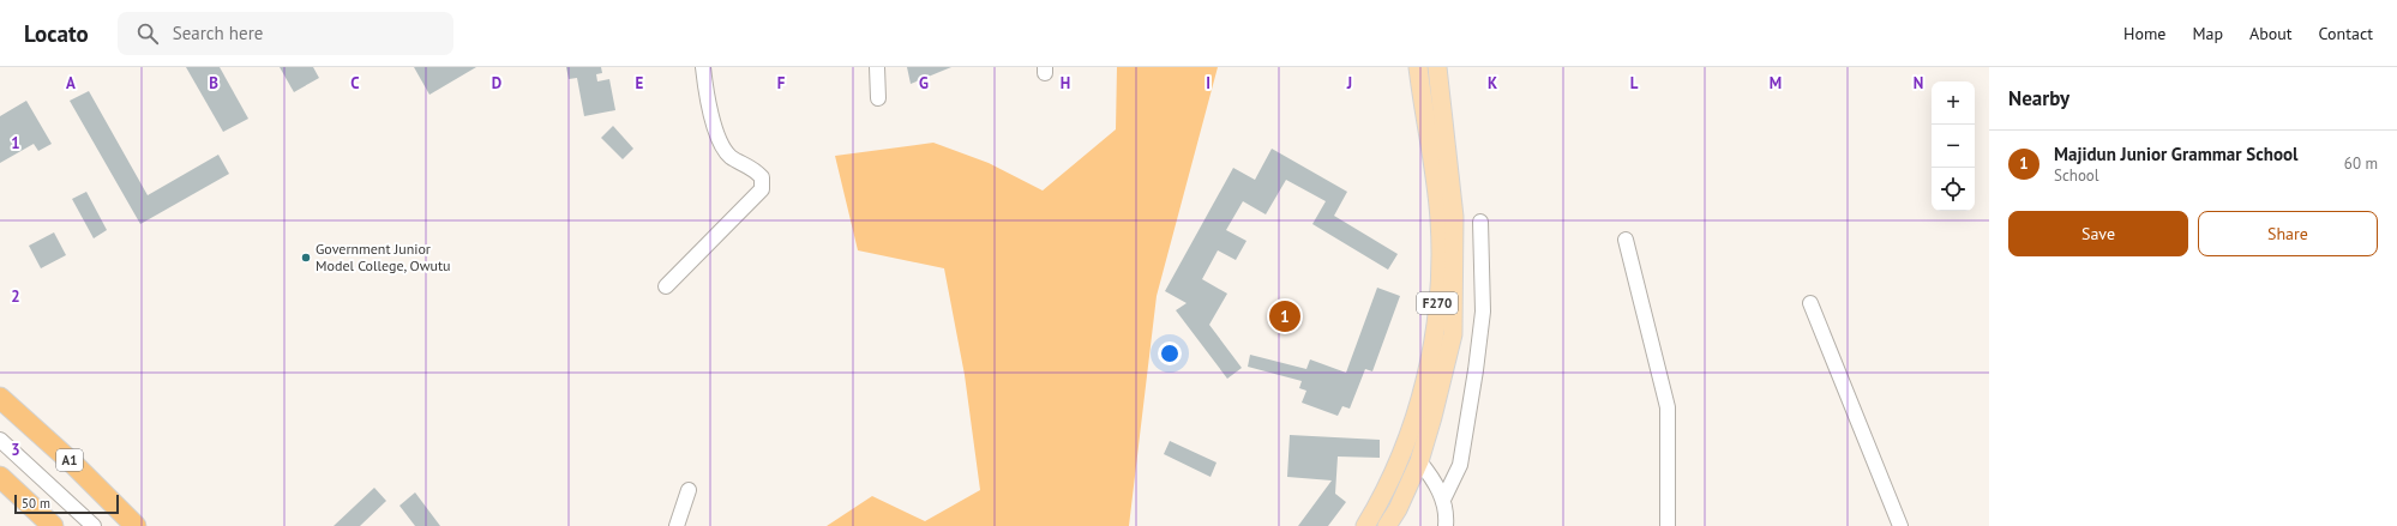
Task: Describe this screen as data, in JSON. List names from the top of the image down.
{
  "streets": {
    "highway": ["A1"],
    "main road": ["F270"]
  },
  "places": ["Government Junior Model College, Owutu"],
  "scale_bar": "50 m",
  "page": {
    "header": "Locato",
    "search": "Search here",
    "nav": [
      "Home",
      "Map",
      "About",
      "Contact"
    ],
    "heading": "Nearby",
    "map_buttons": ["+", "−"],
    "list": [
      {
        "mark": "1",
        "name": "Majidun Junior Grammar School",
        "note": "School",
        "value": "60 m"
      }
    ],
    "buttons": ["Save", "Share"],
    "pins": "1",
    "scale": "50 m"
  },
  "grid": {
    "columns": [
      "A",
      "B",
      "C",
      "D",
      "E",
      "F",
      "G",
      "H",
      "I",
      "J",
      "K",
      "L",
      "M",
      "N"
    ],
    "rows": ["1", "2", "3"]
  }
}
